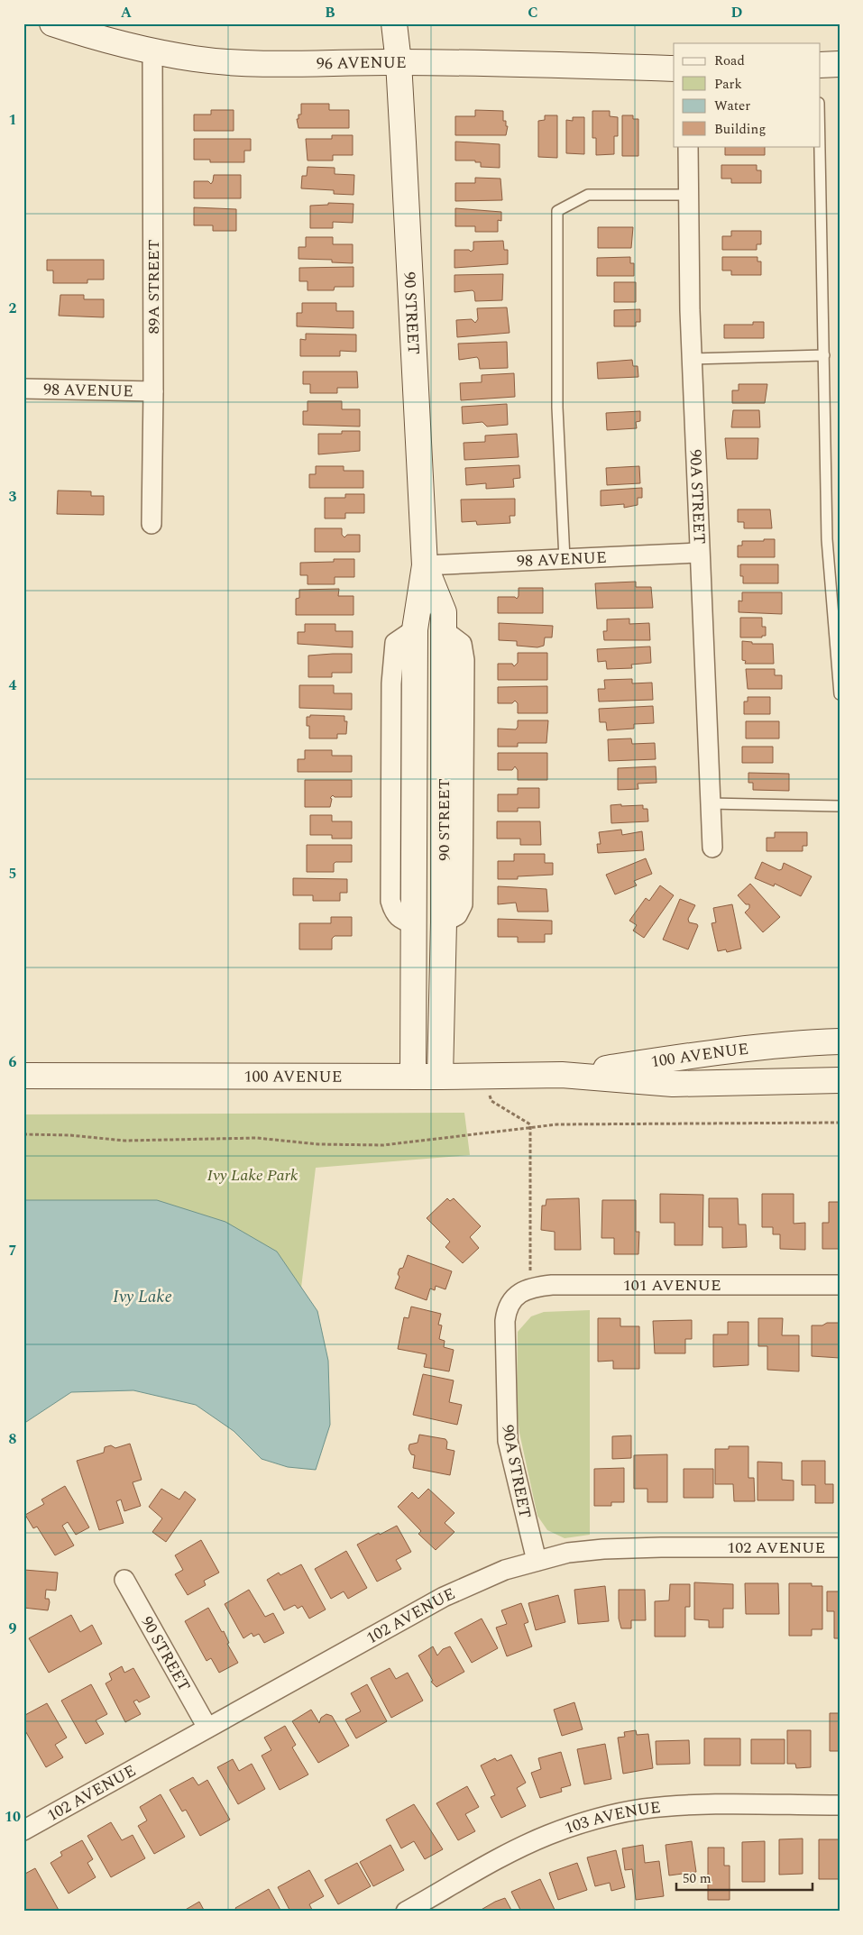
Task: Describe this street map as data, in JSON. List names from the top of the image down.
{
  "streets": {
    "street": [
      "96 AVENUE",
      "89A STREET",
      "90 STREET",
      "98 AVENUE",
      "90A STREET",
      "100 AVENUE",
      "101 AVENUE",
      "102 AVENUE",
      "103 AVENUE"
    ]
  },
  "crossings": [
    ["96 AVENUE", "89A STREET"],
    ["96 AVENUE", "90 STREET"],
    ["89A STREET", "98 AVENUE"],
    ["90 STREET", "98 AVENUE"],
    ["90 STREET", "100 AVENUE"],
    ["90 STREET", "102 AVENUE"],
    ["98 AVENUE", "90A STREET"],
    ["90A STREET", "101 AVENUE"],
    ["90A STREET", "102 AVENUE"]
  ],
  "water": ["Ivy Lake"],
  "parks": ["Ivy Lake Park"],
  "legend": [
    "Road",
    "Park",
    "Water",
    "Building"
  ],
  "scale_bar": "50 m",
  "grid": {
    "columns": [
      "A",
      "B",
      "C",
      "D"
    ],
    "rows": [
      "1",
      "2",
      "3",
      "4",
      "5",
      "6",
      "7",
      "8",
      "9",
      "10"
    ]
  }
}
